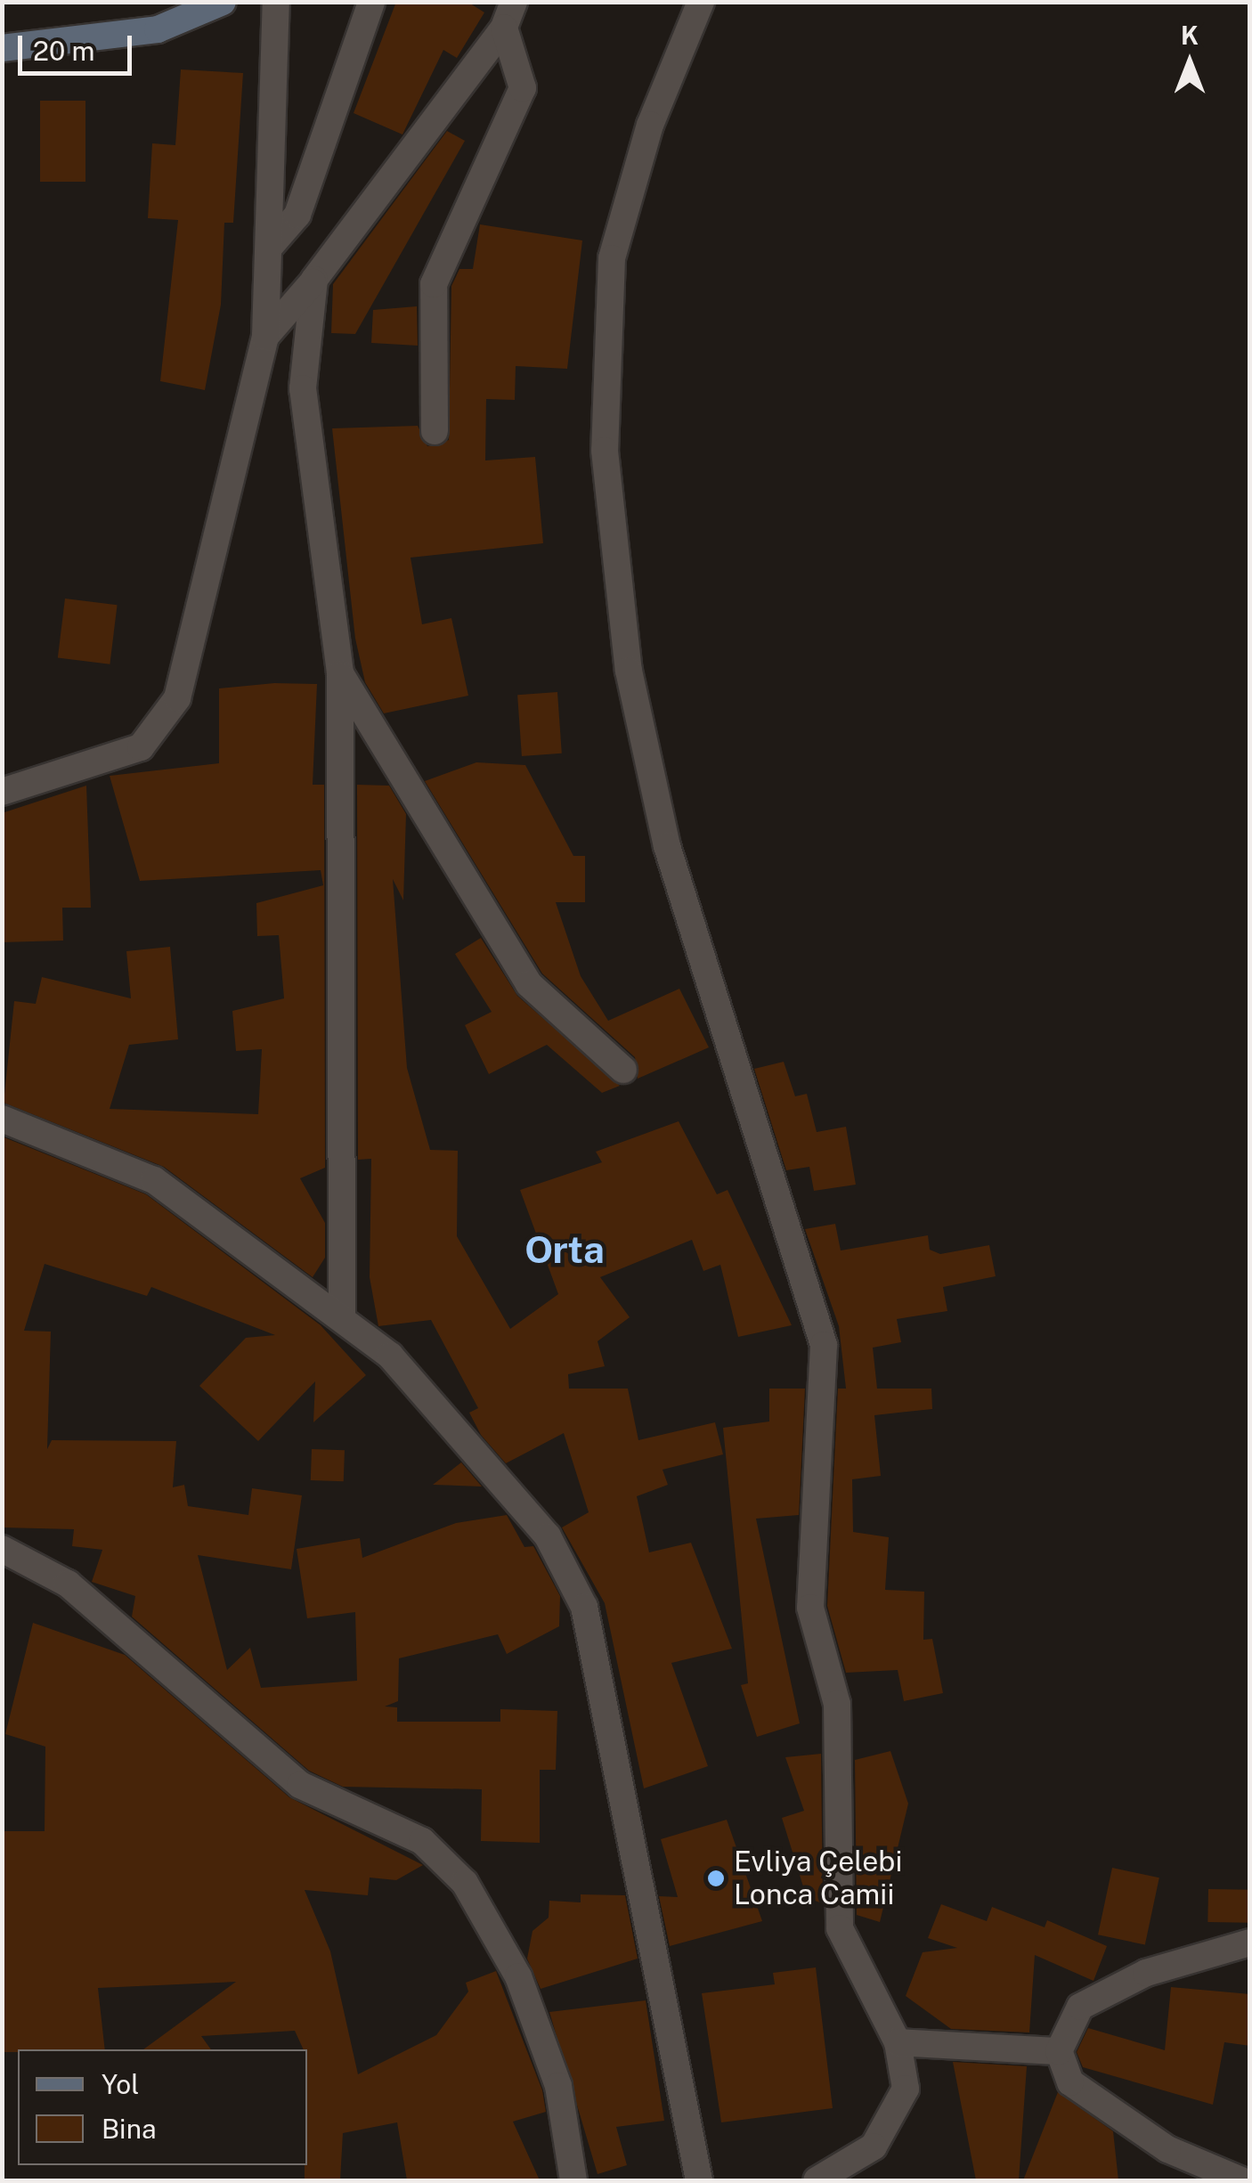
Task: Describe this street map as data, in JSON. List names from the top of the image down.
{
  "districts": ["Orta"],
  "places": ["Evliya Çelebi Lonca Camii"],
  "legend": ["Yol", "Bina"],
  "scale_bar": "20 m",
  "north": "top"
}
